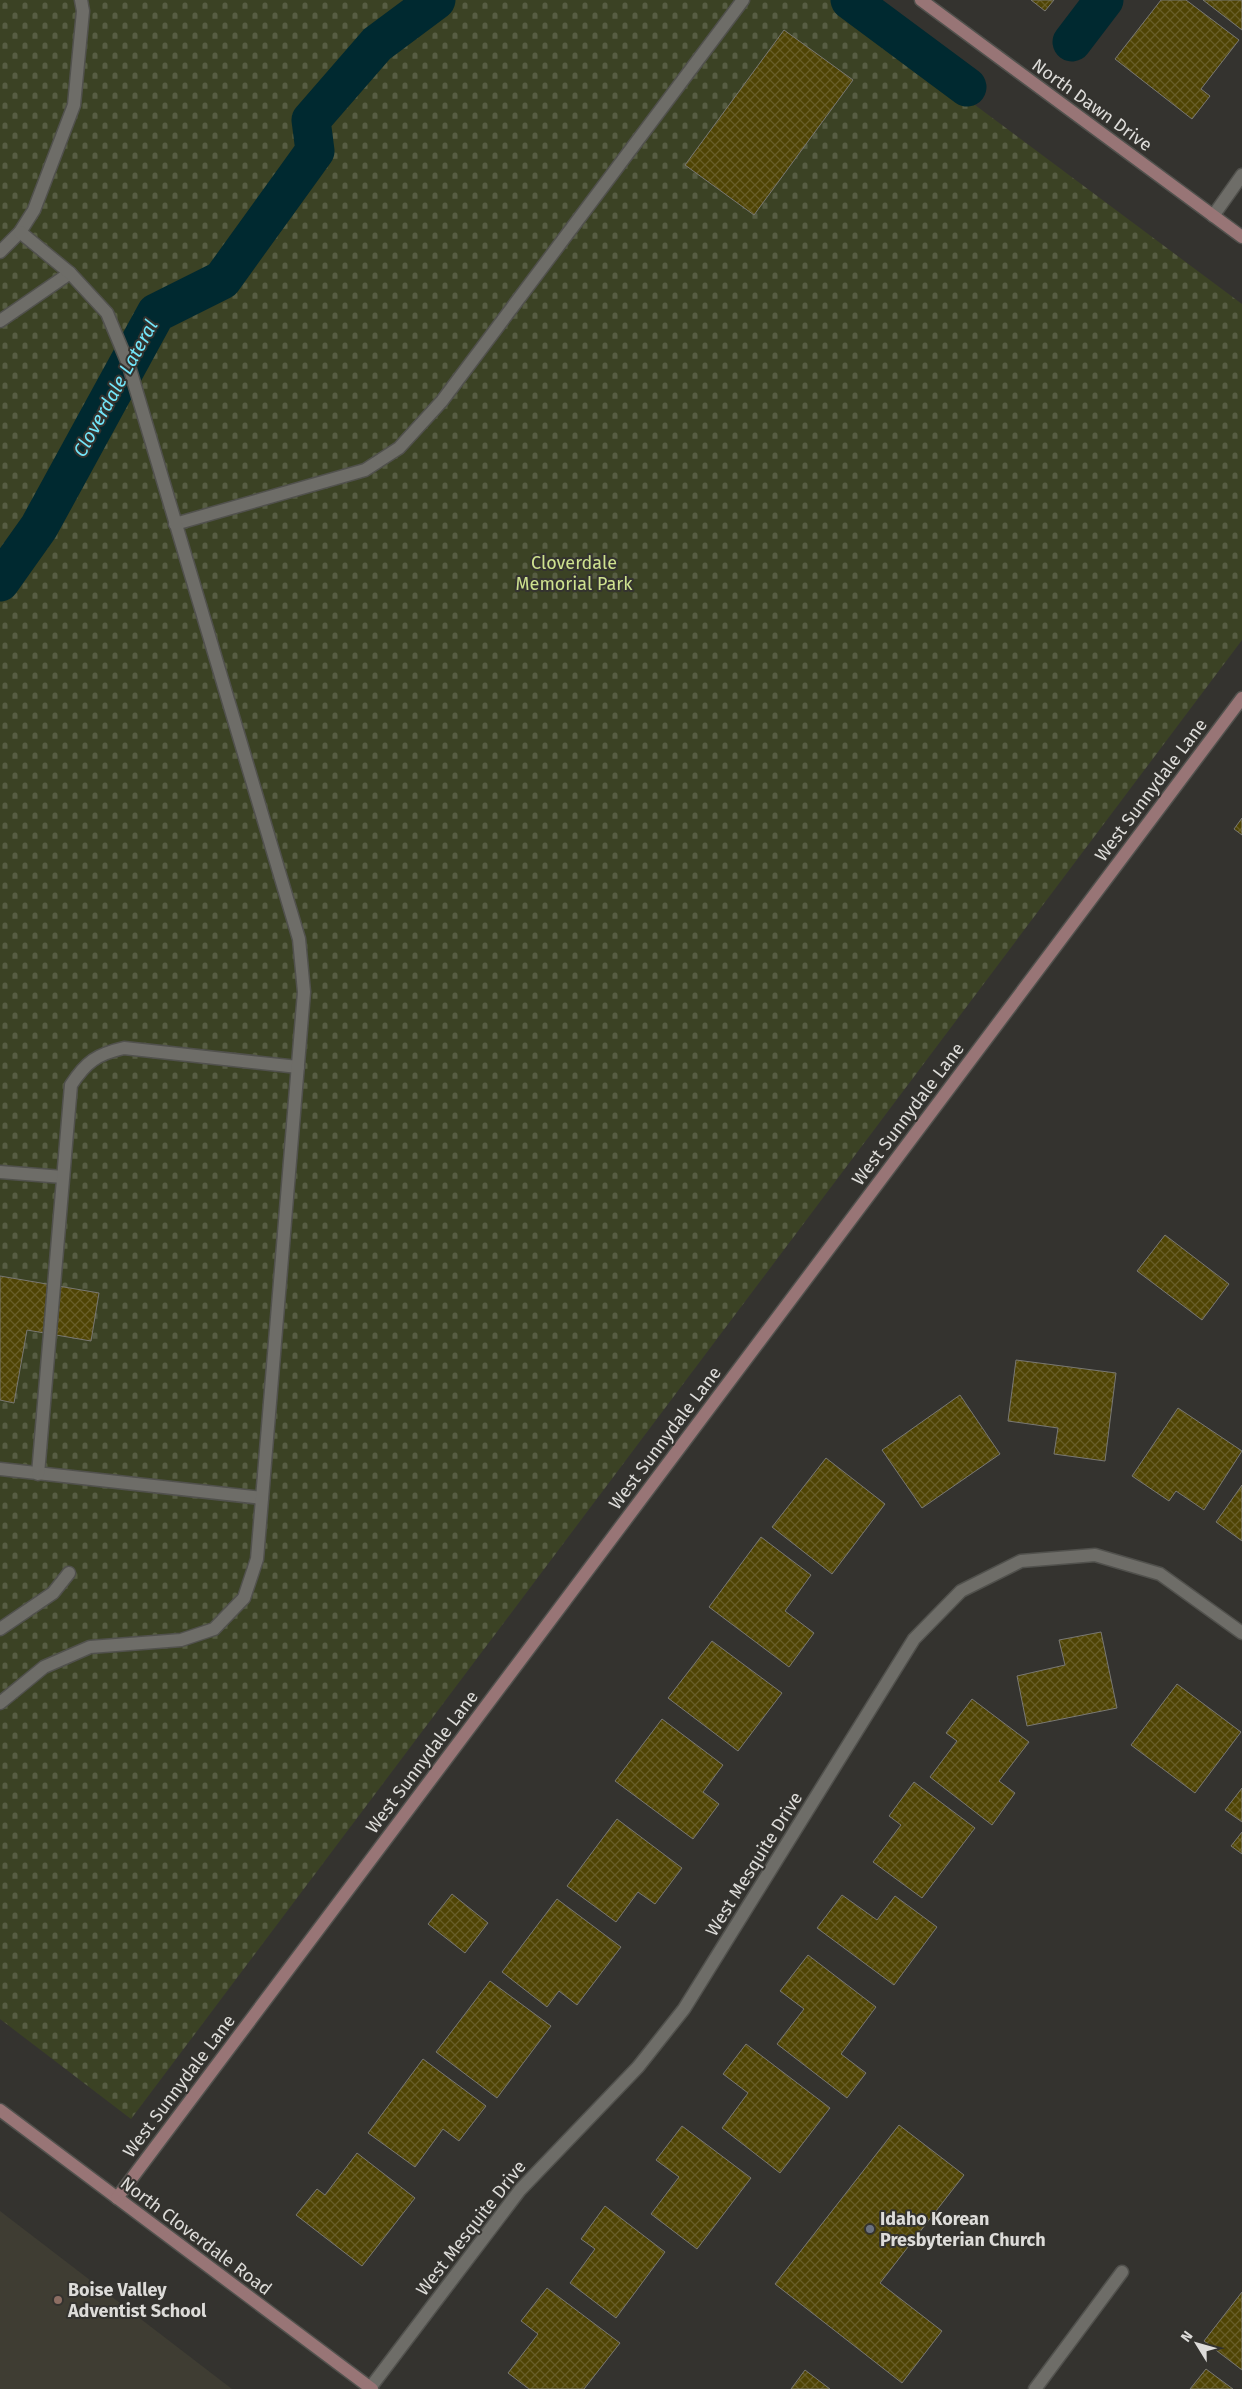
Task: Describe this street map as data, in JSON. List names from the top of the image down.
{
  "streets": {
    "street": [
      "North Dawn Drive",
      "West Sunnydale Lane",
      "West Mesquite Drive",
      "North Cloverdale Road"
    ]
  },
  "crossings": [
    ["West Sunnydale Lane", "North Cloverdale Road"],
    ["West Mesquite Drive", "North Cloverdale Road"]
  ],
  "water": ["Cloverdale Lateral"],
  "parks": ["Cloverdale Memorial Park"],
  "places": ["Idaho Korean Presbyterian Church", "Boise Valley Adventist School"],
  "north": "top left"
}
